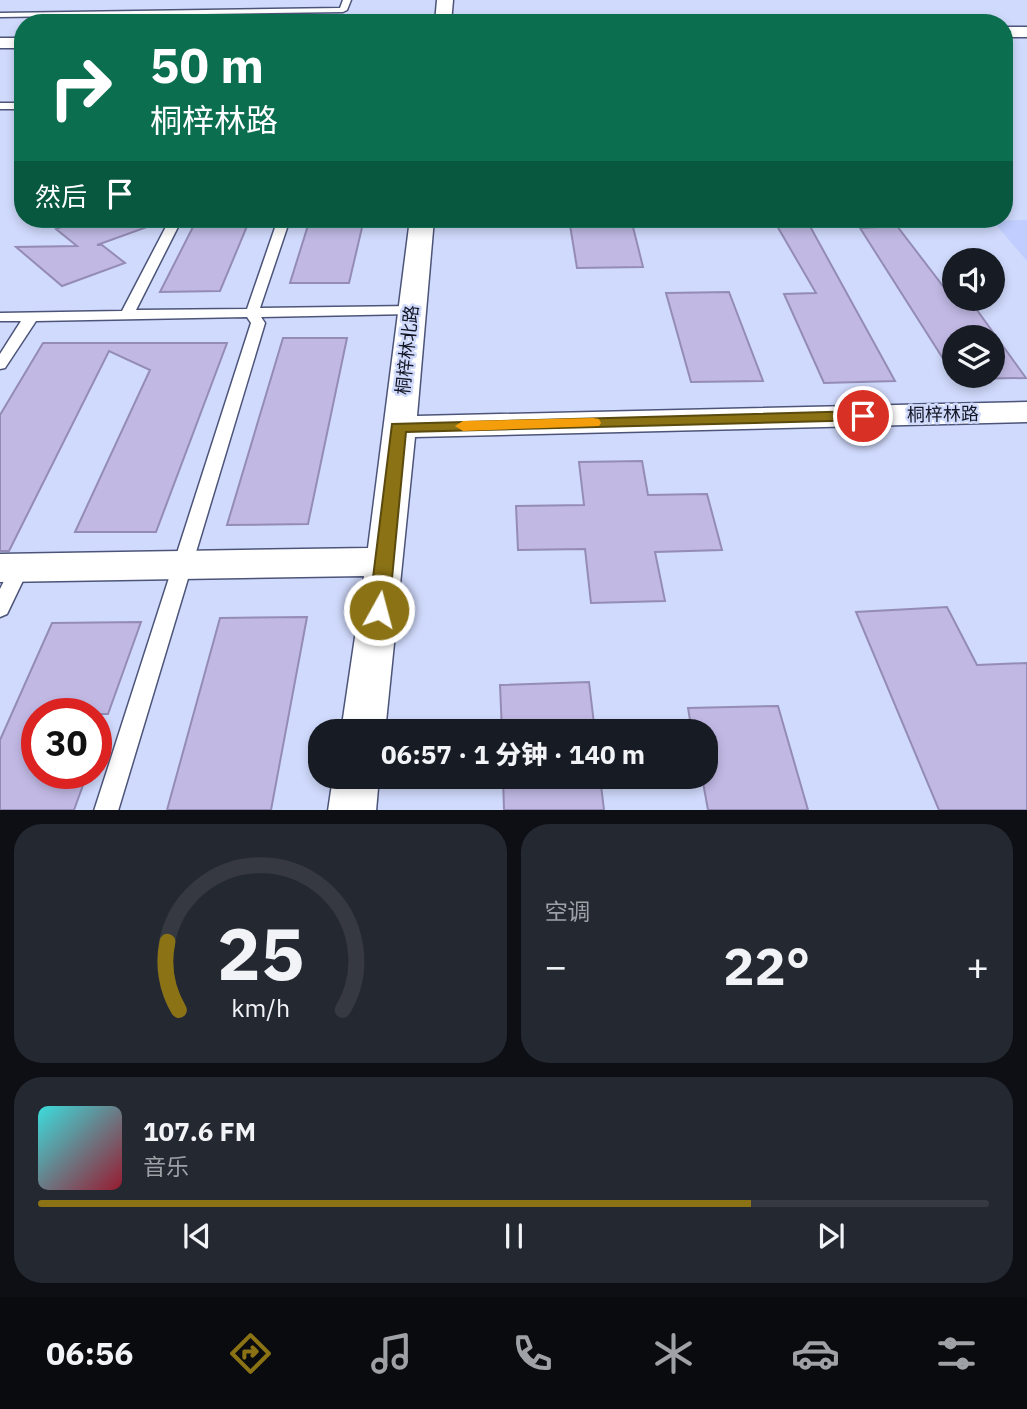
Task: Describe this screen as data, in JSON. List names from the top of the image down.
{
  "streets": {
    "street": ["桐梓林北路", "桐梓林路"]
  },
  "crossings": [
    ["桐梓林北路", "桐梓林路"]
  ],
  "page": {
    "turn": ["50 m", "桐梓林路"],
    "then": "然后",
    "limit": "30",
    "trip": "06:57 · 1 分钟 · 140 m",
    "tile": "空调",
    "heat": ["−", "22°", "+"],
    "song": ["107.6 FM", "音乐"],
    "tabs": "06:56",
    "gauge": ["25", "km/h"]
  }
}
